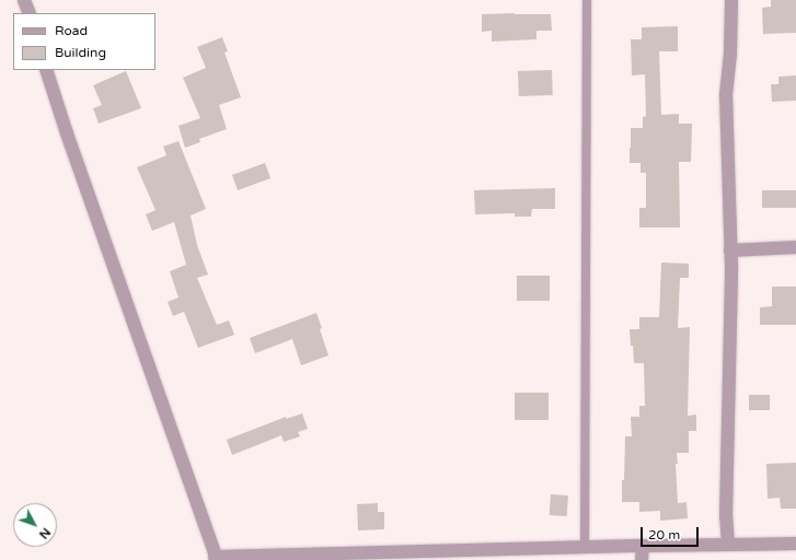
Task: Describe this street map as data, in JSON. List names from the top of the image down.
{
  "legend": ["Road", "Building"],
  "scale_bar": "20 m",
  "north": "bottom right"
}
